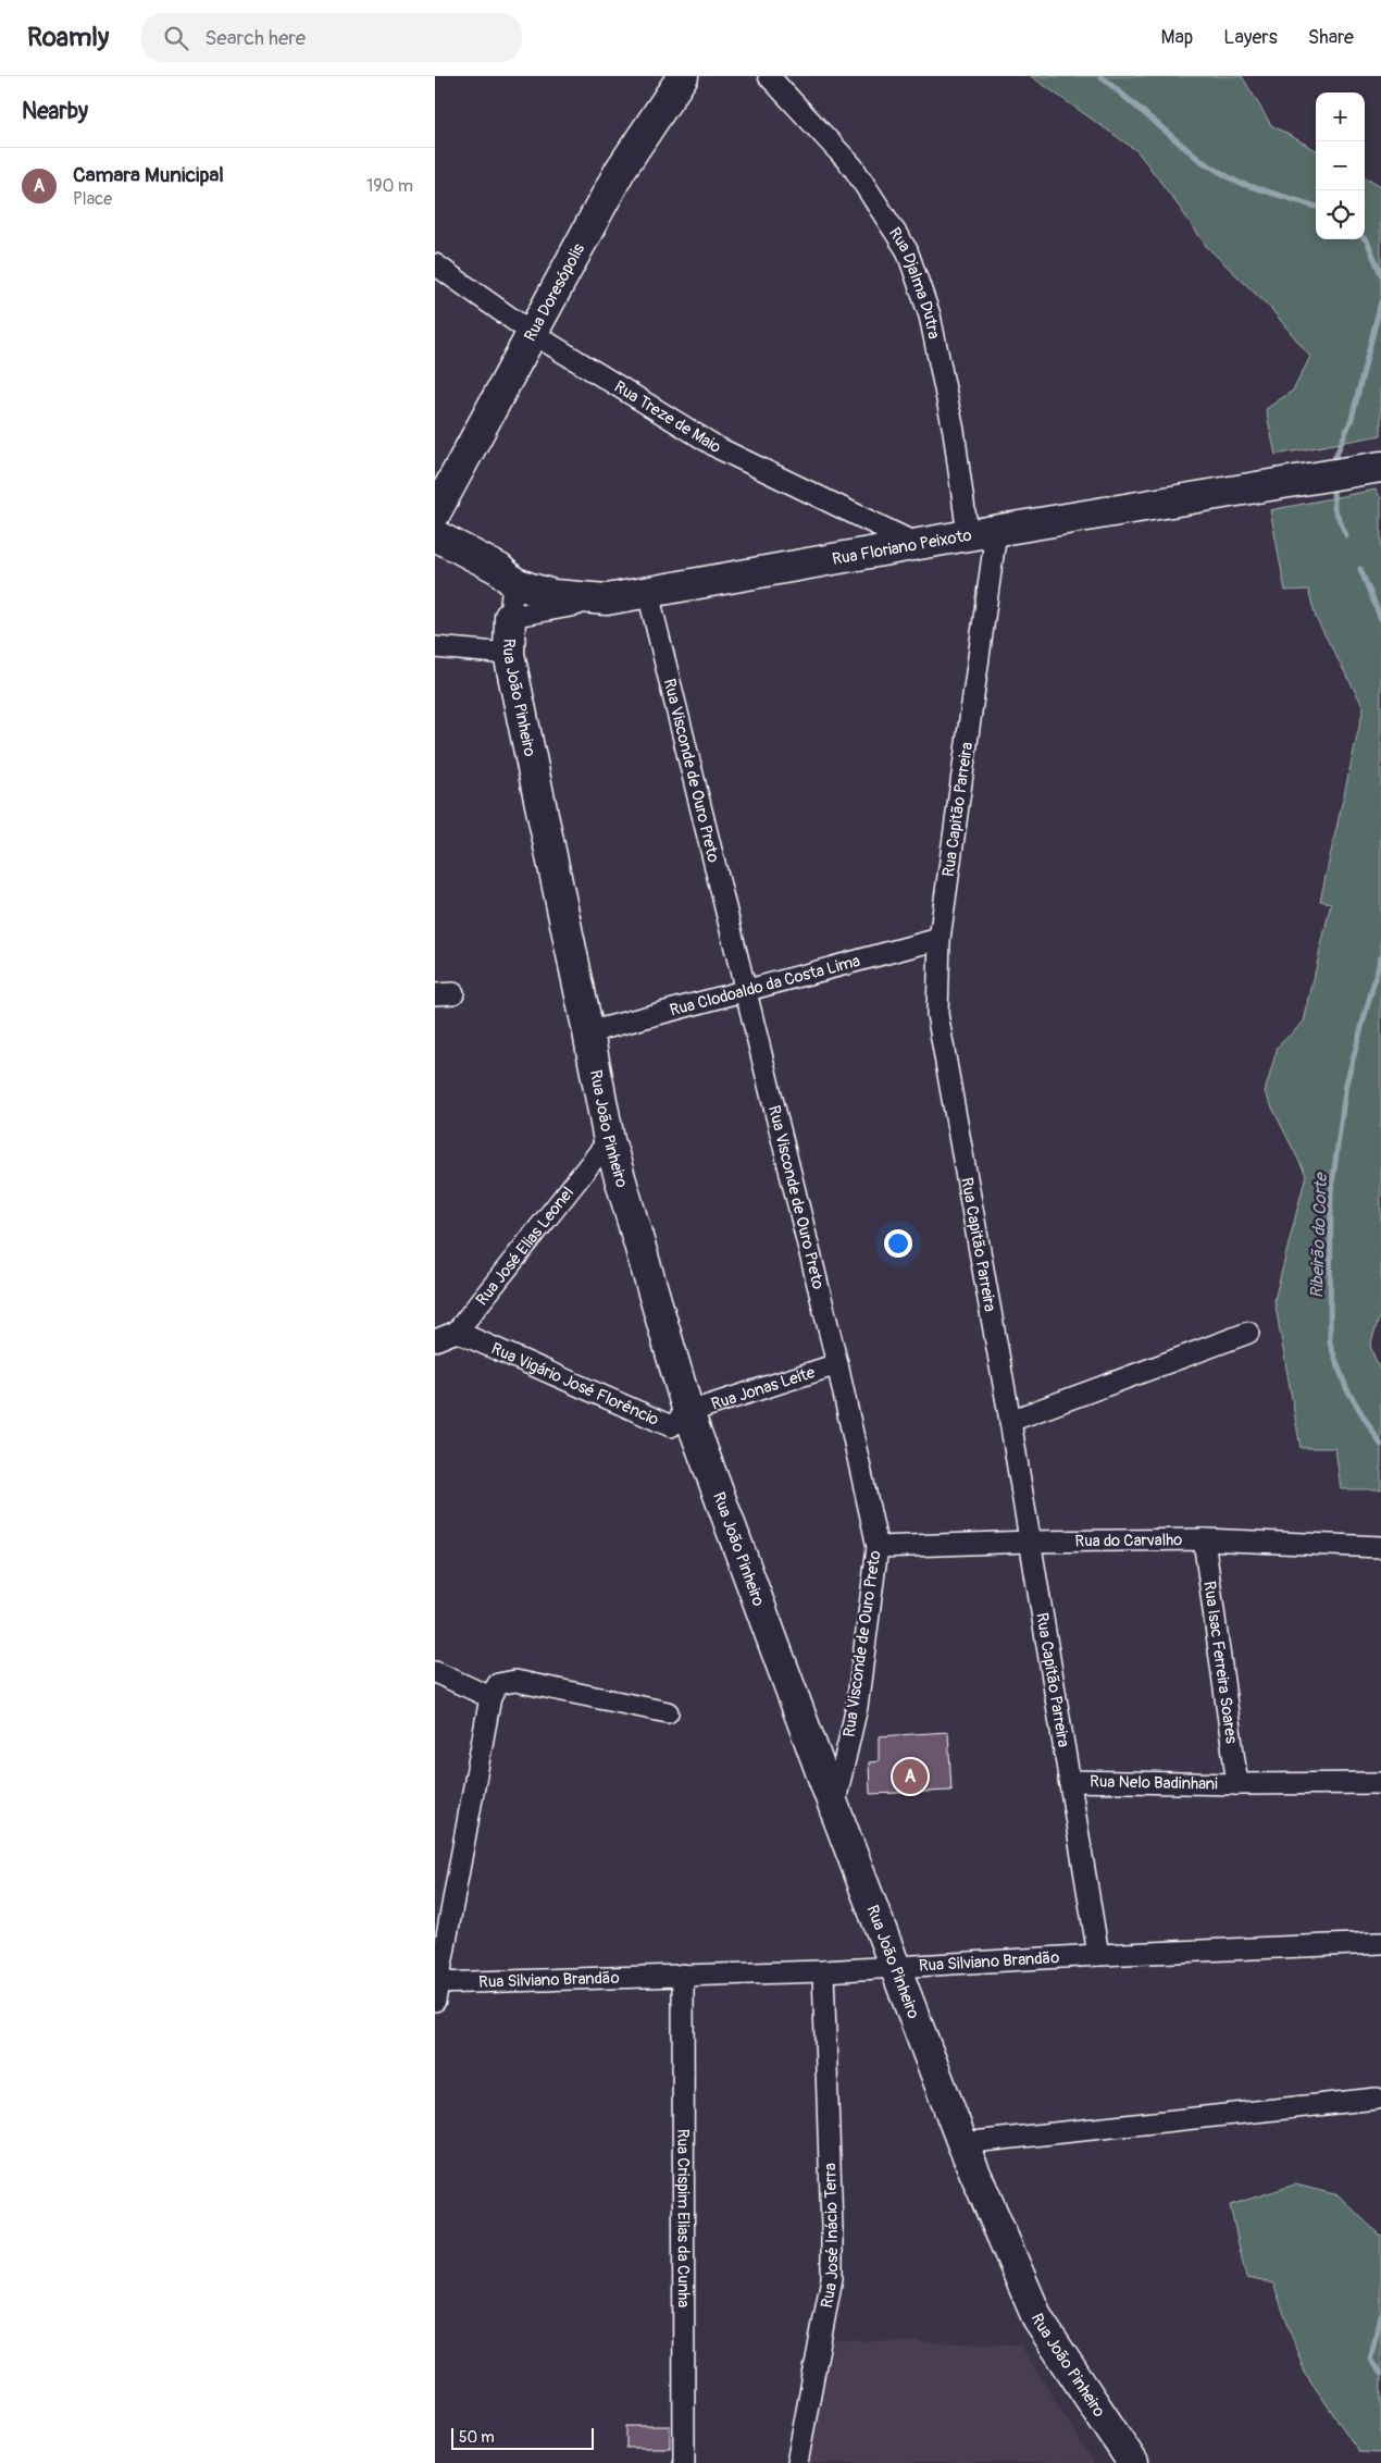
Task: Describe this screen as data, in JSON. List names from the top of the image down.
{
  "streets": {
    "street": [
      "Rua Djalma Dutra",
      "Rua Doresópolis",
      "Rua Treze de Maio",
      "Rua Floriano Peixoto",
      "Rua João Pinheiro",
      "Rua Visconde de Ouro Preto",
      "Rua Capitão Parreira",
      "Rua Clodoaldo da Costa Lima",
      "Rua José Elias Leonel",
      "Rua Vigário José Florêncio",
      "Rua Jonas Leite",
      "Rua do Carvalho",
      "Rua Isac Ferreira Soares",
      "Rua Nelo Badinhani",
      "Rua Silviano Brandão",
      "Rua Crispim Elias da Cunha",
      "Rua José Inácio Terra"
    ]
  },
  "crossings": [
    ["Rua Djalma Dutra", "Rua Floriano Peixoto"],
    ["Rua Djalma Dutra", "Rua Capitão Parreira"],
    ["Rua Doresópolis", "Rua Treze de Maio"],
    ["Rua Treze de Maio", "Rua Floriano Peixoto"],
    ["Rua Floriano Peixoto", "Rua João Pinheiro"],
    ["Rua Floriano Peixoto", "Rua Visconde de Ouro Preto"],
    ["Rua Floriano Peixoto", "Rua Capitão Parreira"],
    ["Rua João Pinheiro", "Rua Visconde de Ouro Preto"],
    ["Rua João Pinheiro", "Rua Clodoaldo da Costa Lima"],
    ["Rua João Pinheiro", "Rua José Elias Leonel"],
    ["Rua João Pinheiro", "Rua Vigário José Florêncio"],
    ["Rua João Pinheiro", "Rua Jonas Leite"],
    ["Rua João Pinheiro", "Rua Silviano Brandão"],
    ["Rua Visconde de Ouro Preto", "Rua Clodoaldo da Costa Lima"],
    ["Rua Visconde de Ouro Preto", "Rua Jonas Leite"],
    ["Rua Visconde de Ouro Preto", "Rua do Carvalho"],
    ["Rua Capitão Parreira", "Rua Clodoaldo da Costa Lima"],
    ["Rua Capitão Parreira", "Rua do Carvalho"],
    ["Rua Capitão Parreira", "Rua Nelo Badinhani"],
    ["Rua Capitão Parreira", "Rua Silviano Brandão"],
    ["Rua José Elias Leonel", "Rua Vigário José Florêncio"],
    ["Rua Vigário José Florêncio", "Rua Jonas Leite"],
    ["Rua do Carvalho", "Rua Isac Ferreira Soares"],
    ["Rua Isac Ferreira Soares", "Rua Nelo Badinhani"],
    ["Rua Silviano Brandão", "Rua Crispim Elias da Cunha"],
    ["Rua Silviano Brandão", "Rua José Inácio Terra"]
  ],
  "water": ["Ribeirão do Corte"],
  "scale_bar": "50 m",
  "page": {
    "header": "Roamly",
    "search": "Search here",
    "nav": ["Map", "Layers", "Share"],
    "heading": "Nearby",
    "map_buttons": ["+", "−"],
    "list": [
      {
        "mark": "A",
        "name": "Camara Municipal",
        "note": "Place",
        "value": "190 m"
      }
    ],
    "pins": "A",
    "scale": "50 m"
  }
}
